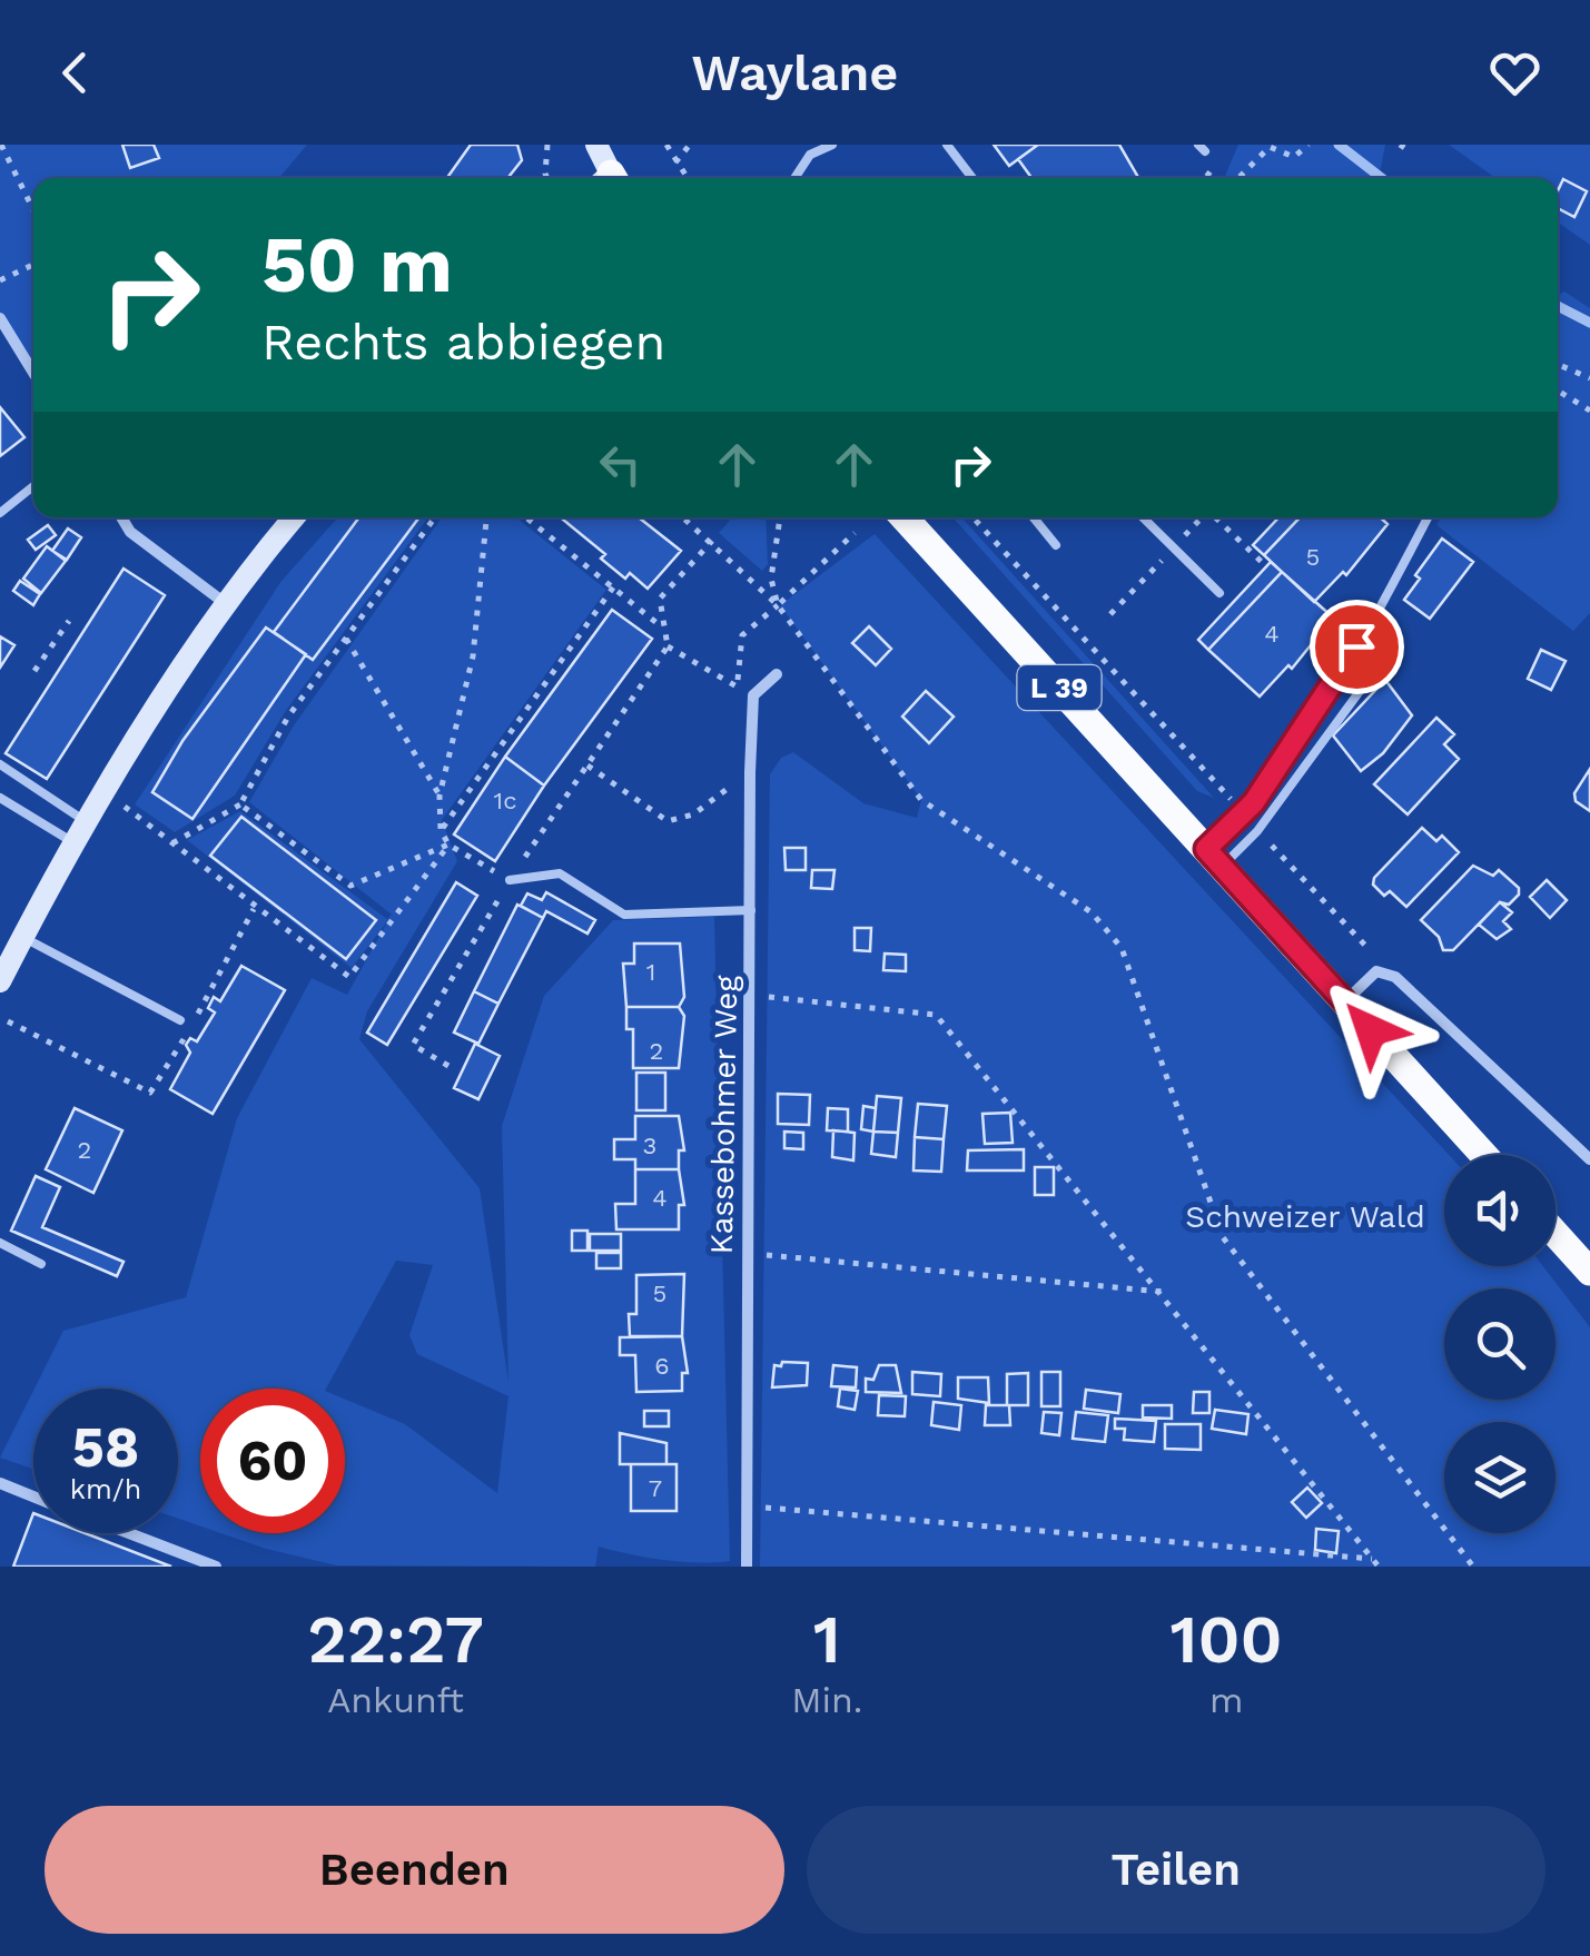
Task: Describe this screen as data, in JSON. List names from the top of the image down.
{
  "streets": {
    "main road": ["L 39"],
    "street": ["Kassebohmer Weg"]
  },
  "parks": ["Schweizer Wald"],
  "house_numbers": [
    "5",
    "4",
    "1c",
    "1",
    "2",
    "3",
    "2",
    "4",
    "5",
    "6",
    "7"
  ],
  "page": {
    "header": "Waylane",
    "turn": ["50 m", "Rechts abbiegen"],
    "speed": "58 km/h",
    "limit": "60",
    "eta": [
      "22:27",
      "Ankunft",
      "1",
      "Min.",
      "100",
      "m"
    ],
    "buttons": ["Beenden", "Teilen"]
  }
}
